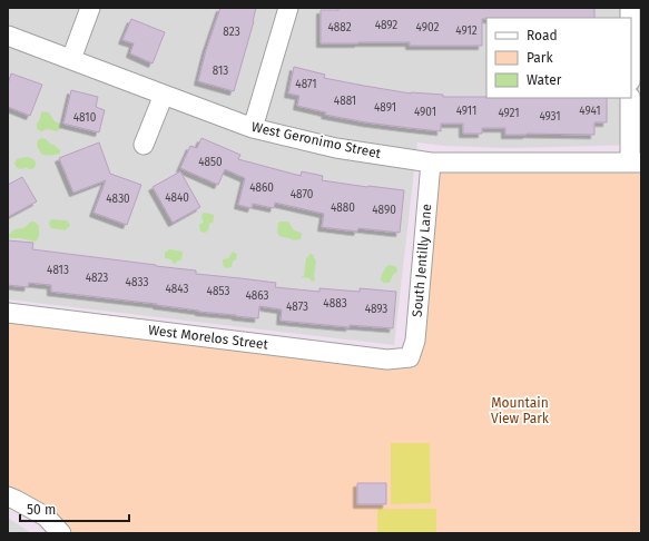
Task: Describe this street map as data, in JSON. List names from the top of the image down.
{
  "streets": {
    "street": ["West Geronimo Street", "South Jentilly Lane", "West Morelos Street"]
  },
  "crossings": [
    ["West Geronimo Street", "South Jentilly Lane"],
    ["South Jentilly Lane", "West Morelos Street"]
  ],
  "parks": ["Mountain View Park"],
  "house_numbers": [
    "4892",
    "4882",
    "4902",
    "4912",
    "823",
    "813",
    "4871",
    "4881",
    "4891",
    "4911",
    "4941",
    "4901",
    "4921",
    "4931",
    "4810",
    "4850",
    "4860",
    "4870",
    "4840",
    "4830",
    "4880",
    "4890",
    "4813",
    "4823",
    "4833",
    "4843",
    "4853",
    "4863",
    "4883",
    "4873",
    "4893"
  ],
  "legend": ["Road", "Park", "Water"],
  "scale_bar": "50 m"
}
